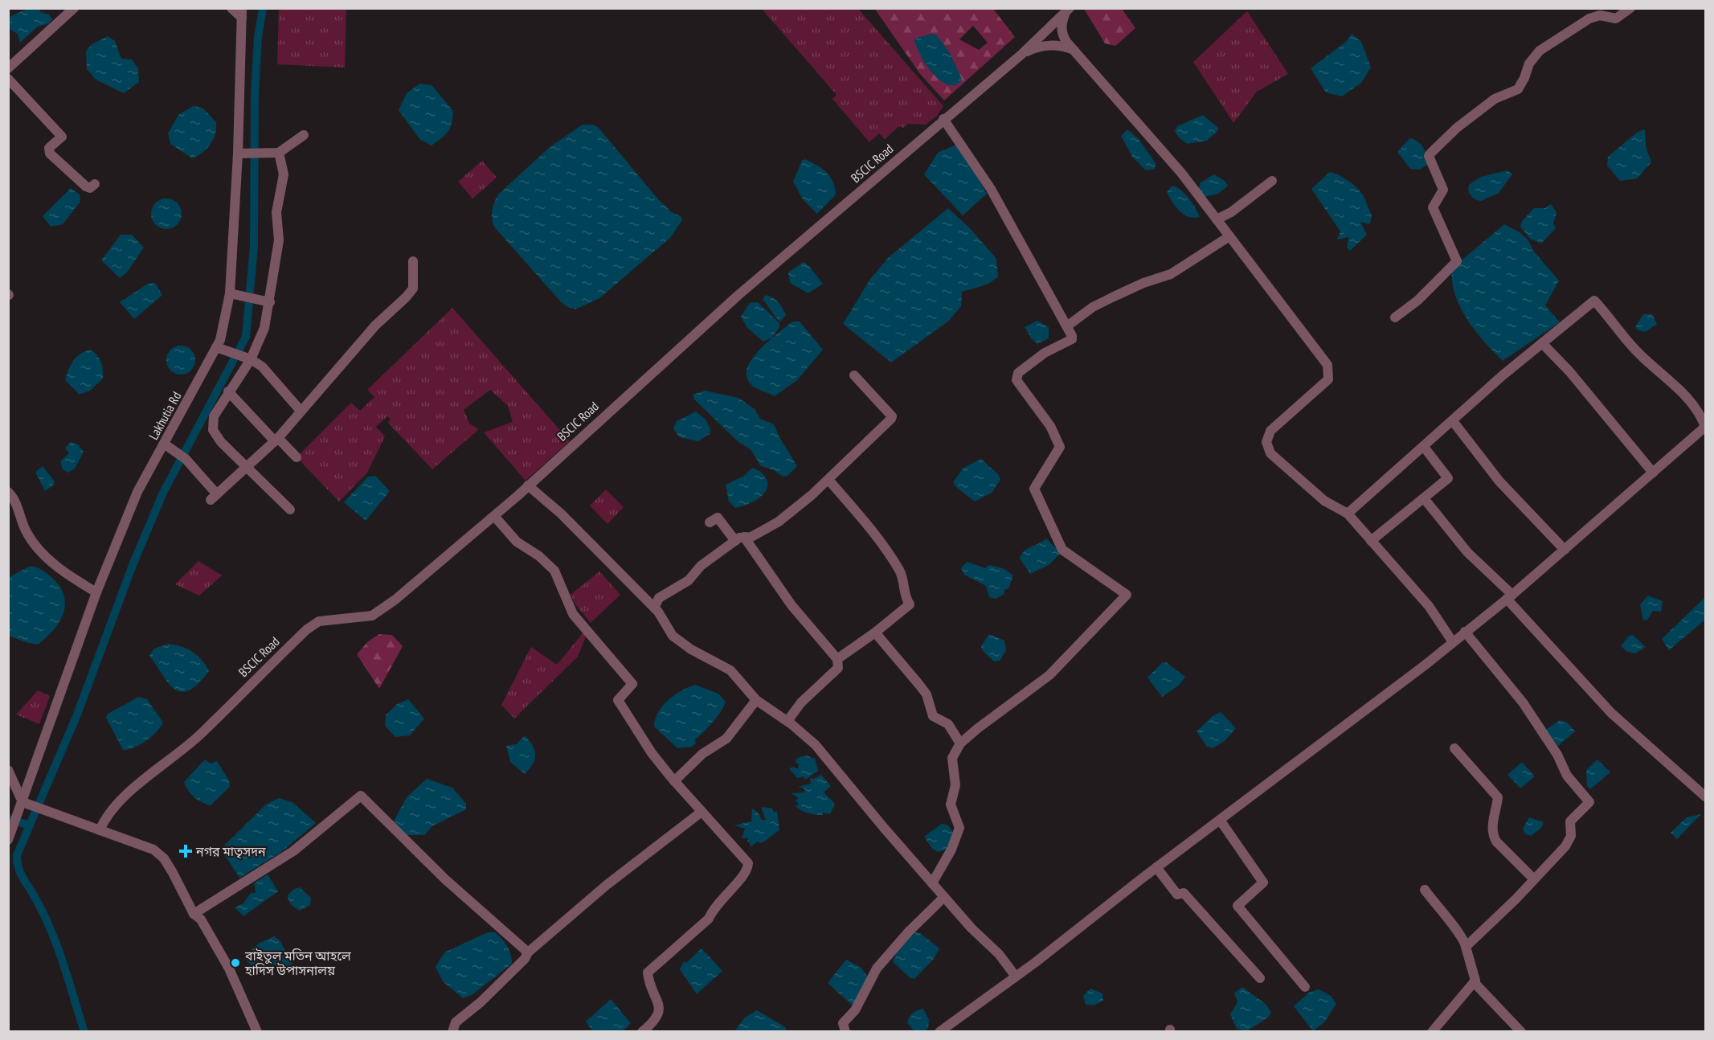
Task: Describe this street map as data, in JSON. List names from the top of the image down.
{
  "streets": {
    "street": ["BSCIC Road", "Lakhutia Rd"]
  },
  "places": {
    "health": ["নগর মাতৃসদন"],
    "other": ["বাইতুল মতিন আহলে হাদিস উপাসনালয়"]
  }
}
